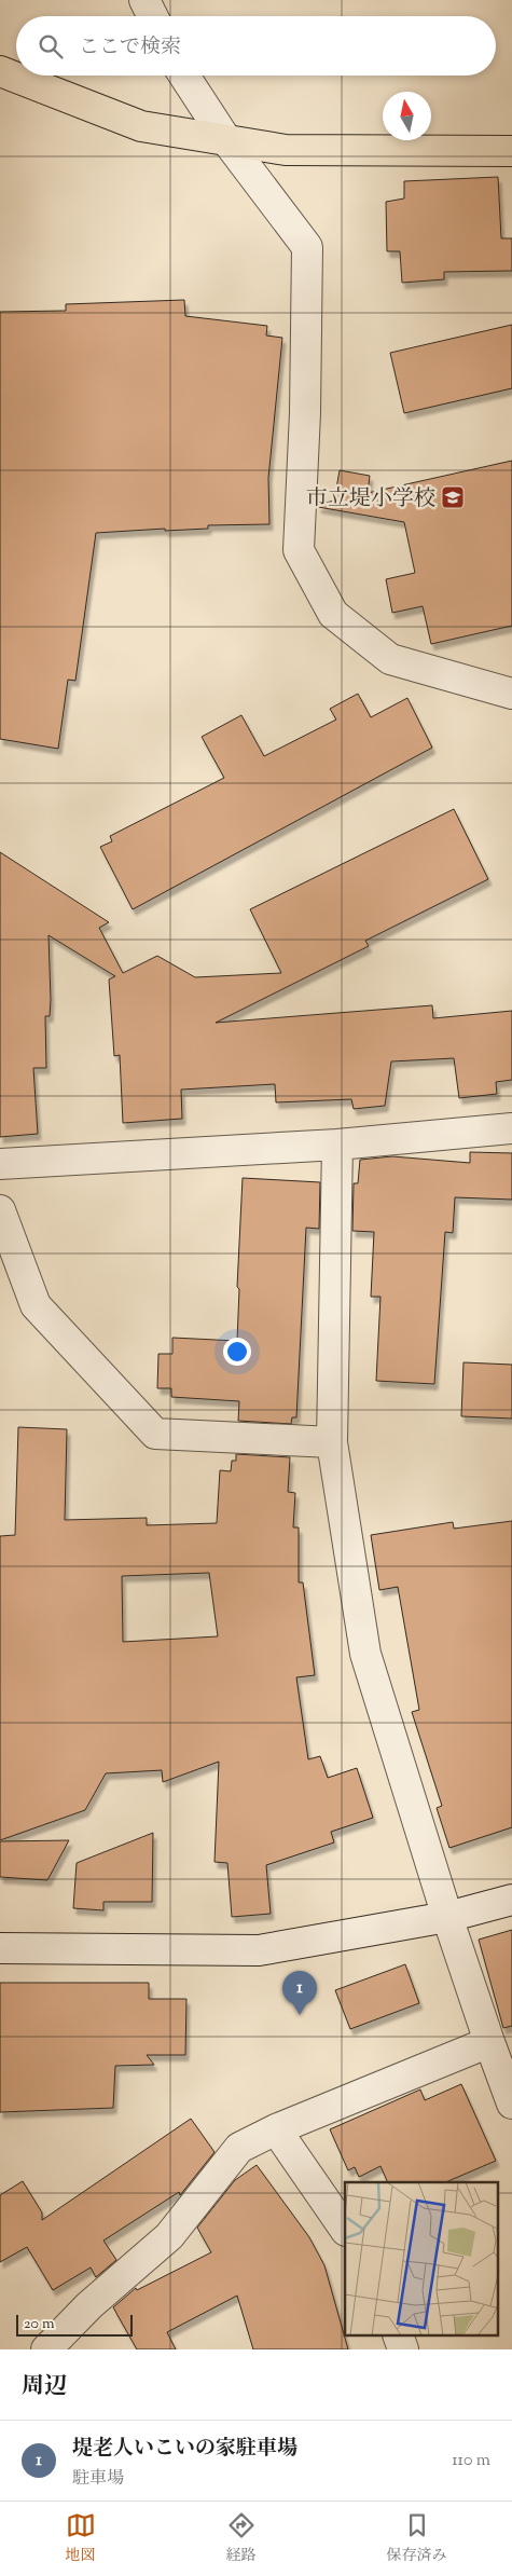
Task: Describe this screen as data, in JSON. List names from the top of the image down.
{
  "places": {
    "school or university": ["市立堤小学校"]
  },
  "scale_bar": "20 m",
  "north": "top",
  "page": {
    "search": "ここで検索",
    "pins": "1",
    "scale": "20 m",
    "heading": "周辺",
    "list": [
      {
        "mark": "1",
        "name": "堤老人いこいの家駐車場",
        "note": "駐車場",
        "value": "110 m"
      }
    ],
    "nav": ["地図", "経路", "保存済み"]
  }
}
